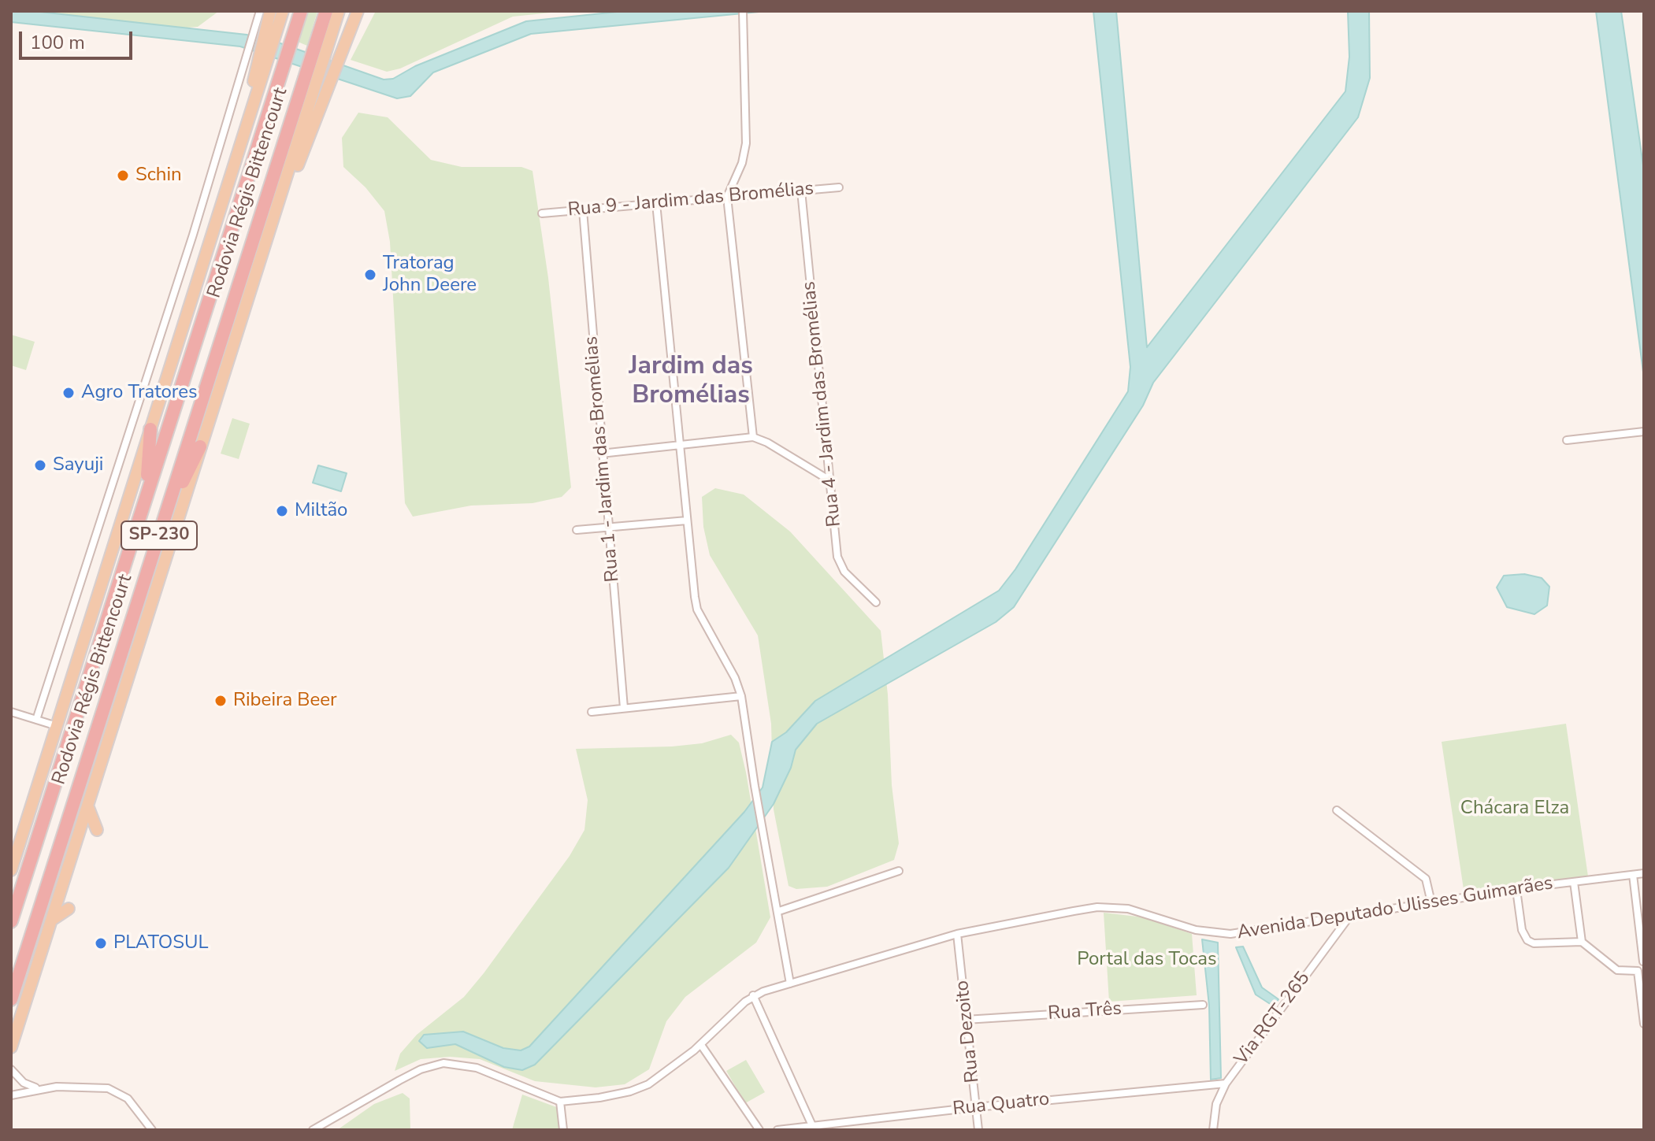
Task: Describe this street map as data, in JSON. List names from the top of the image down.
{
  "streets": {
    "highway": ["Rodovia Régis Bittencourt", "SP-230"],
    "street": [
      "Rua 9 - Jardim das Bromélias",
      "Rua 4 - Jardim das Bromélias",
      "Rua 1 - Jardim das Bromélias",
      "Avenida Deputado Ulisses Guimarães",
      "Rua Três",
      "Via RGT-265",
      "Rua Dezoito",
      "Rua Quatro"
    ]
  },
  "crossings": [
    ["Rua 9 - Jardim das Bromélias", "Rua 4 - Jardim das Bromélias"],
    ["Rua 9 - Jardim das Bromélias", "Rua 1 - Jardim das Bromélias"],
    ["Avenida Deputado Ulisses Guimarães", "Via RGT-265"],
    ["Avenida Deputado Ulisses Guimarães", "Rua Dezoito"],
    ["Rua Três", "Rua Dezoito"],
    ["Via RGT-265", "Rua Quatro"],
    ["Rua Dezoito", "Rua Quatro"]
  ],
  "districts": ["Jardim das Bromélias"],
  "parks": ["Chácara Elza", "Portal das Tocas"],
  "places": [
    "Schin",
    "Tratorag John Deere",
    "Agro Tratores",
    "Sayuji",
    "Miltão",
    "Ribeira Beer",
    "PLATOSUL"
  ],
  "scale_bar": "100 m"
}
